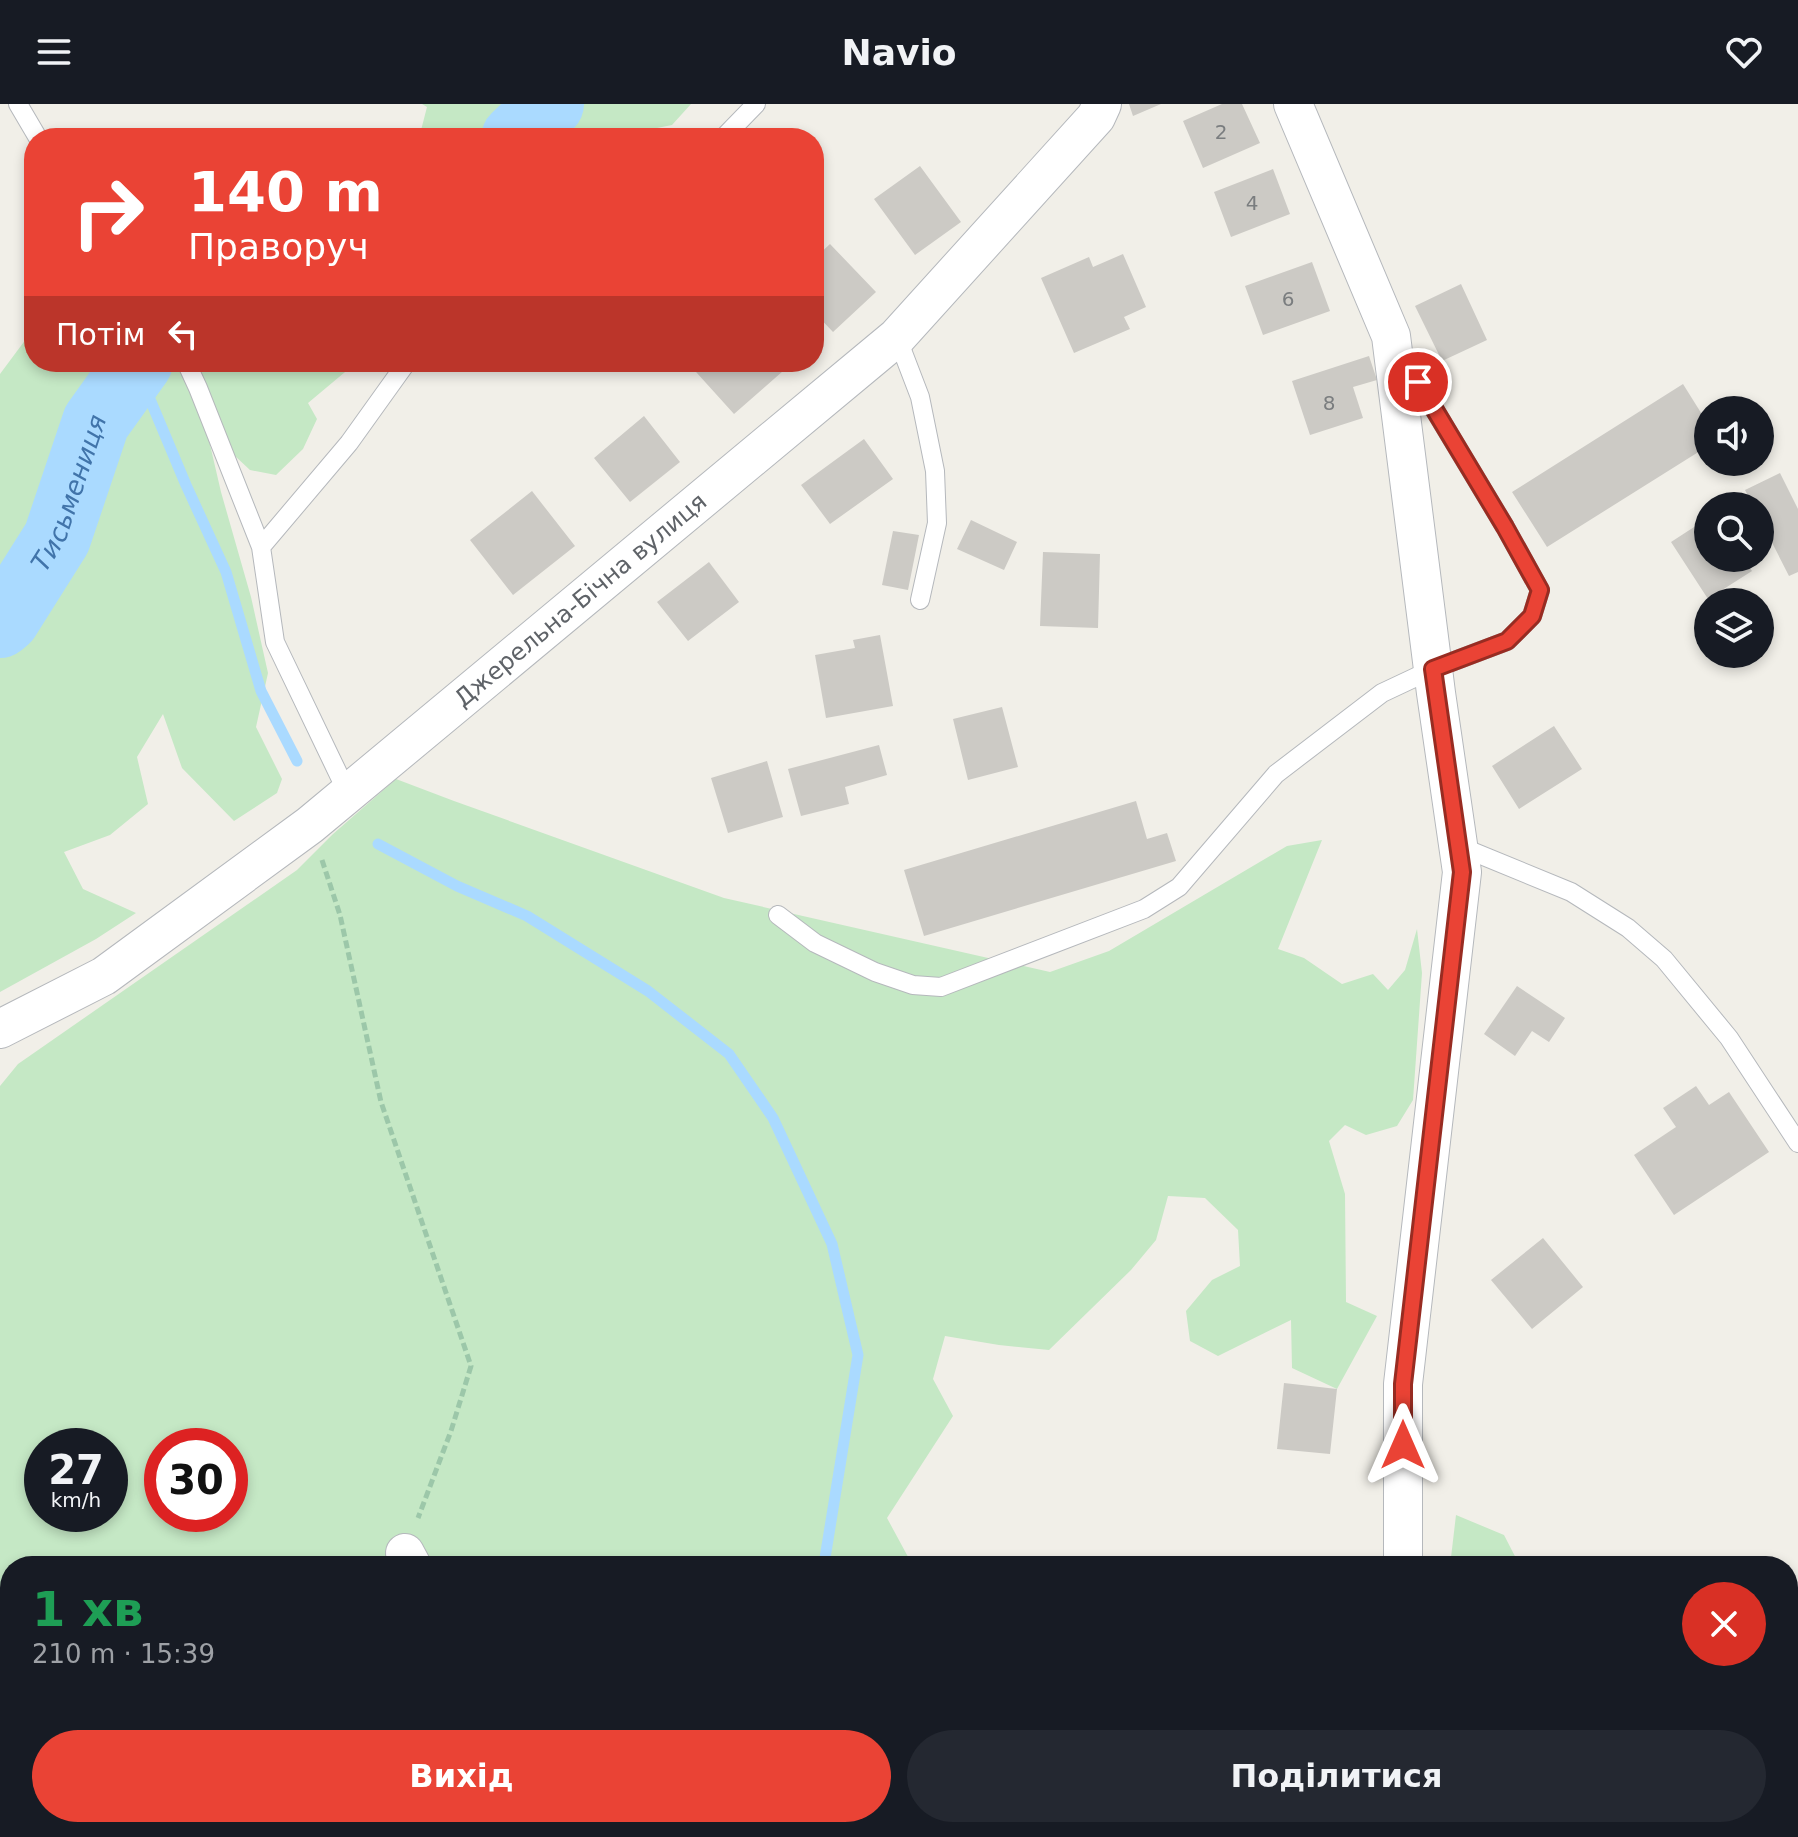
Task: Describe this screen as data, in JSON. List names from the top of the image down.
{
  "streets": {
    "street": ["Джерельна-Бічна вулиця"]
  },
  "water": ["Тисьмениця"],
  "house_numbers": [
    "2",
    "4",
    "6",
    "8"
  ],
  "page": {
    "header": "Navio",
    "turn": ["140 m", "Праворуч"],
    "then": "Потім",
    "speed": "27 km/h",
    "limit": "30",
    "heading": ["1 хв", "210 m · 15:39"],
    "buttons": ["Вихід", "Поділитися"]
  }
}
